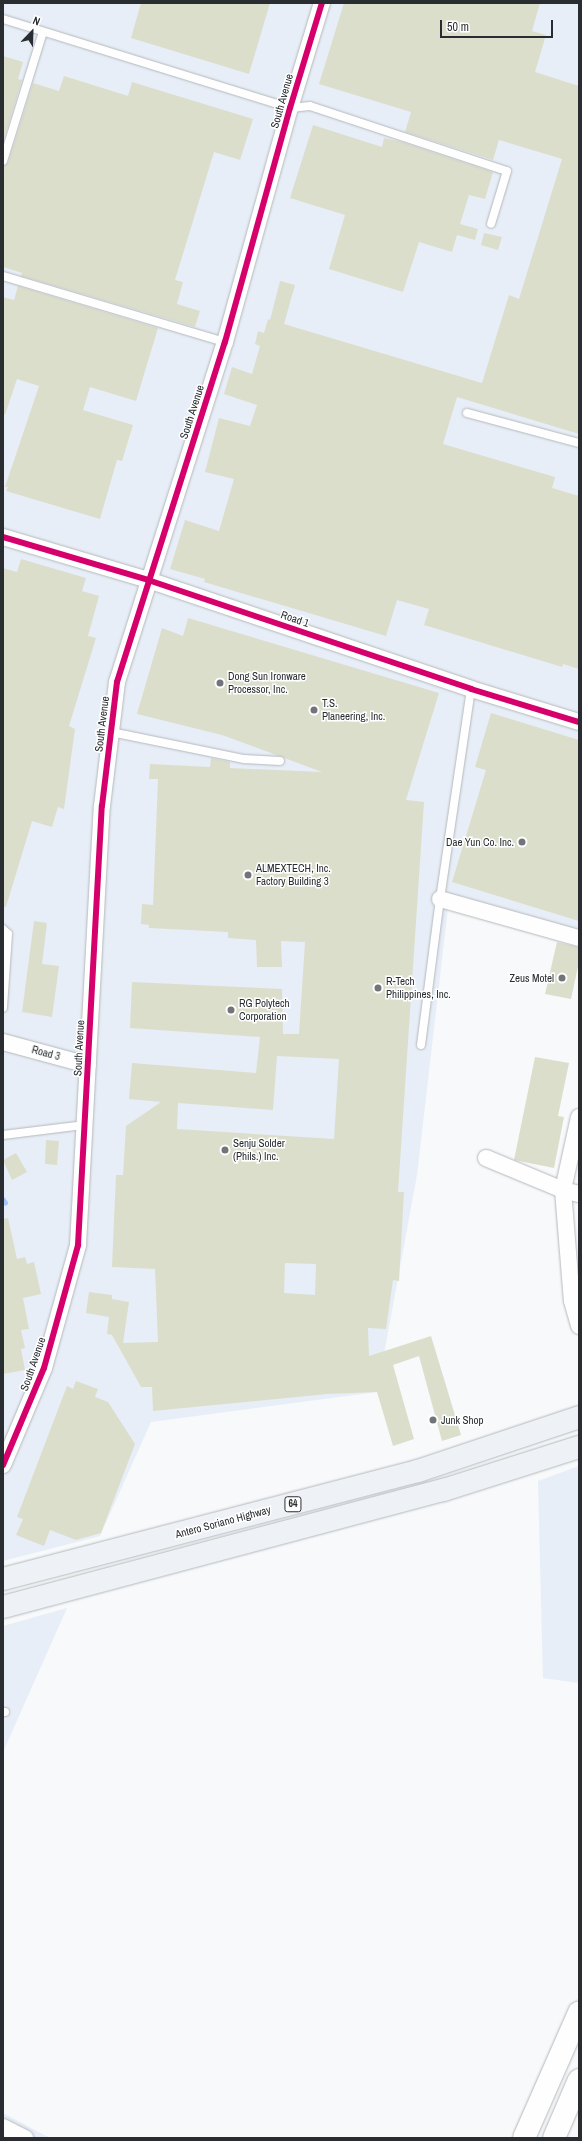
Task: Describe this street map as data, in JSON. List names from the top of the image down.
{
  "streets": {
    "main road": ["64", "Antero Soriano Highway"],
    "street": ["South Avenue", "Road 1", "Road 3"]
  },
  "crossings": [
    ["South Avenue", "Road 1"],
    ["South Avenue", "Road 3"]
  ],
  "places": [
    "Dong Sun Ironware Processor, Inc.",
    "T.S. Planeering, Inc.",
    "Dae Yun Co. Inc.",
    "ALMEXTECH, Inc. Factory Building 3",
    "Zeus Motel",
    "R-Tech Philippines, Inc.",
    "RG Polytech Corporation",
    "Senju Solder (Phils.) Inc.",
    "Junk Shop"
  ],
  "scale_bar": "50 m",
  "north": "top right"
}
